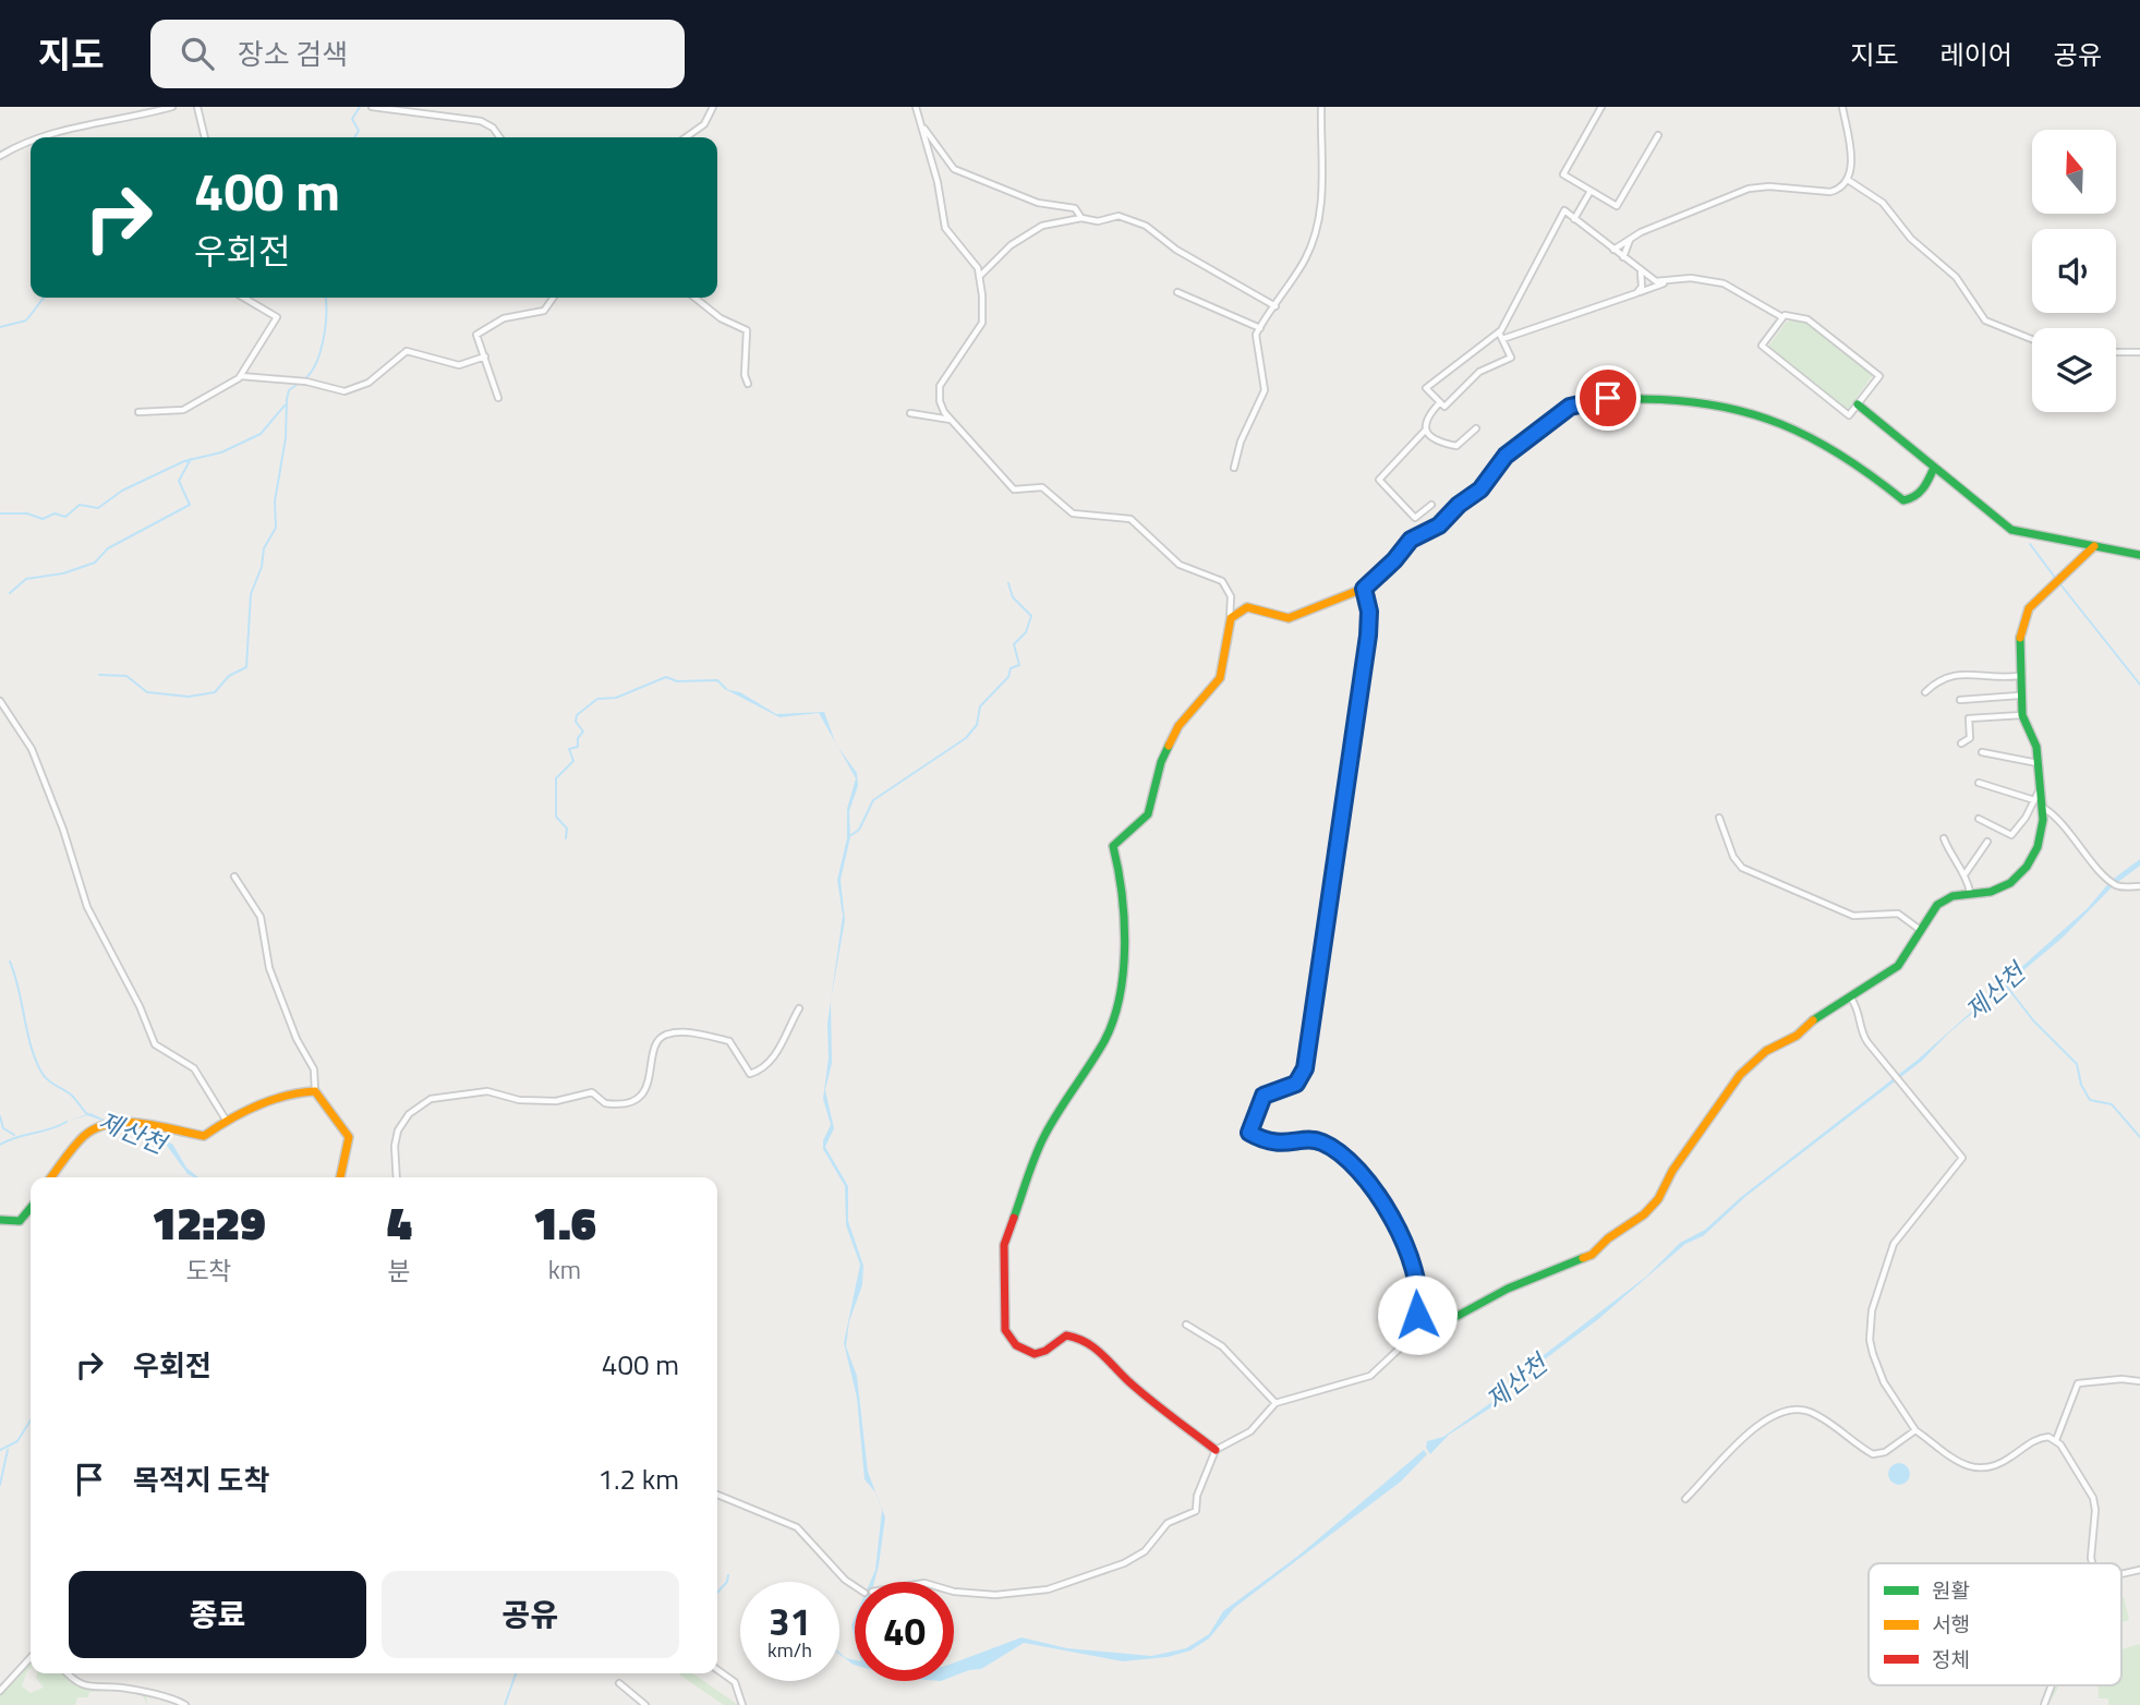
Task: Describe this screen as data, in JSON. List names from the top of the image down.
{
  "water": ["제산천"],
  "legend": ["원활", "서행", "정체"],
  "north": "top",
  "page": {
    "header": "지도",
    "search": "장소 검색",
    "nav": ["지도", "레이어", "공유"],
    "turn": ["400 m", "우회전"],
    "eta": [
      "12:29",
      "도착",
      "4",
      "분",
      "1.6",
      "km"
    ],
    "list": [
      {
        "name": "우회전",
        "value": "400 m"
      },
      {
        "name": "목적지 도착",
        "value": "1.2 km"
      }
    ],
    "buttons": ["종료", "공유"],
    "speed": "31 km/h",
    "limit": "40"
  }
}
